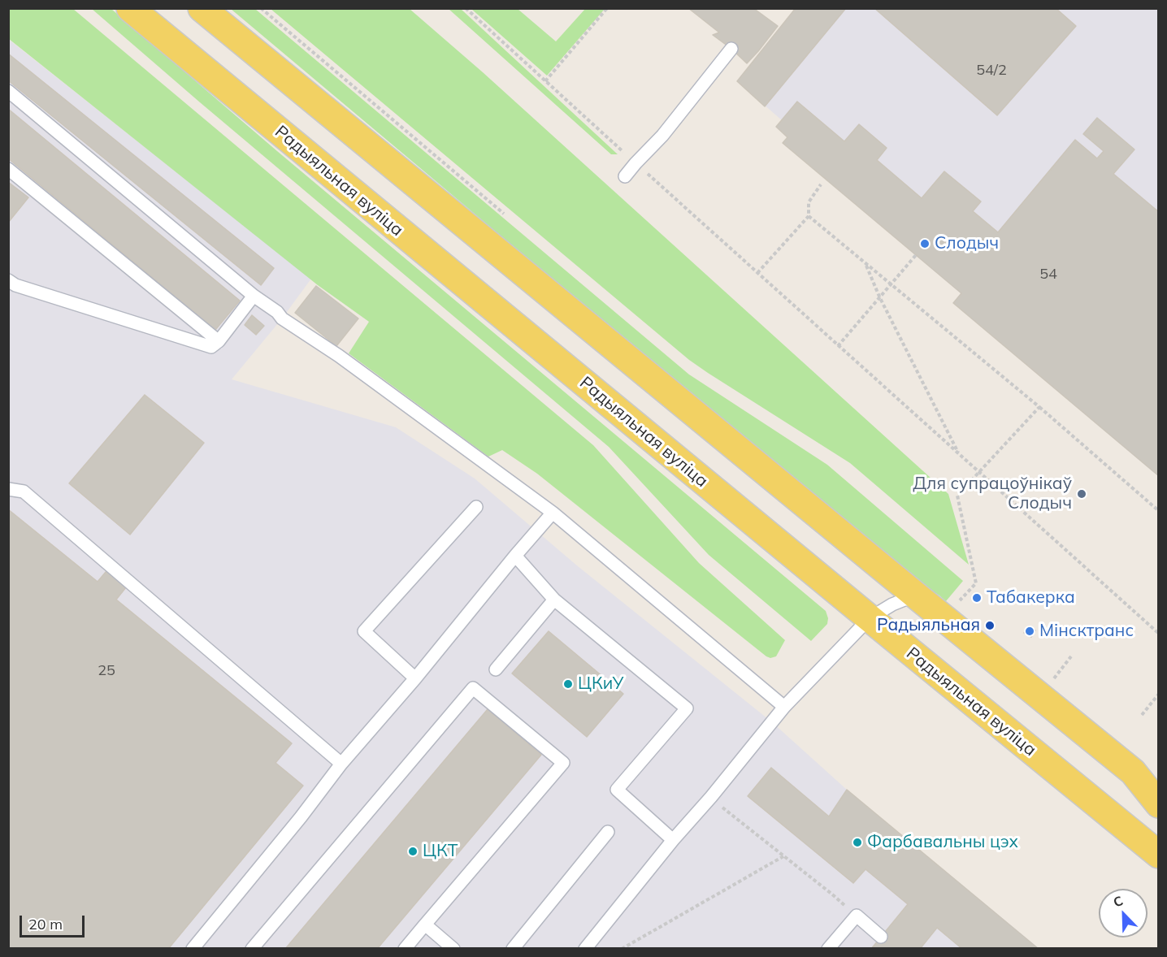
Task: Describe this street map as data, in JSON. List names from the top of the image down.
{
  "streets": {
    "main road": ["Радыяльная вуліца"]
  },
  "places": [
    "Слодыч",
    "Для супрацоўнікаў Слодыч",
    "Табакерка",
    "Радыяльная",
    "Мінсктранс",
    "ЦКиУ",
    "Фарбавальны цэх",
    "ЦКТ"
  ],
  "house_numbers": ["54/2", "54", "25"],
  "scale_bar": "20 m",
  "north": "top left"
}
